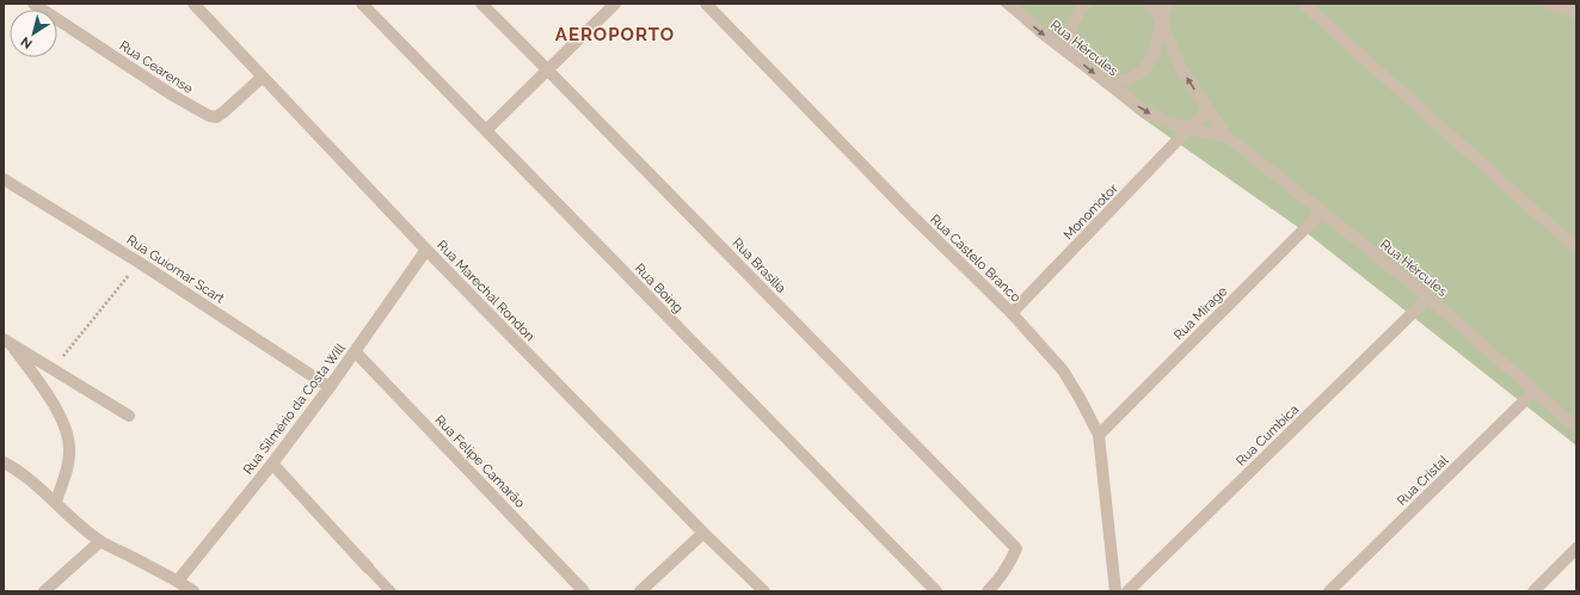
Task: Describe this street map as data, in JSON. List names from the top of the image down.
{
  "streets": {
    "street": [
      "Rua Hércules",
      "Rua Cearense",
      "Monomotor",
      "Rua Castelo Branco",
      "Rua Brasília",
      "Rua Guiomar Scart",
      "Rua Boing",
      "Rua Marechal Rondon",
      "Rua Mirage",
      "Rua Silmério da Costa Will",
      "Rua Cumbica",
      "Rua Felipe Camarão",
      "Rua Cristal"
    ]
  },
  "crossings": [
    ["Rua Hércules", "Monomotor"],
    ["Rua Hércules", "Rua Mirage"],
    ["Rua Hércules", "Rua Cumbica"],
    ["Rua Hércules", "Rua Cristal"],
    ["Rua Cearense", "Rua Marechal Rondon"],
    ["Monomotor", "Rua Castelo Branco"],
    ["Rua Castelo Branco", "Rua Mirage"],
    ["Rua Guiomar Scart", "Rua Silmério da Costa Will"],
    ["Rua Marechal Rondon", "Rua Silmério da Costa Will"],
    ["Rua Silmério da Costa Will", "Rua Felipe Camarão"]
  ],
  "districts": ["AEROPORTO"],
  "north": "bottom left"
}
